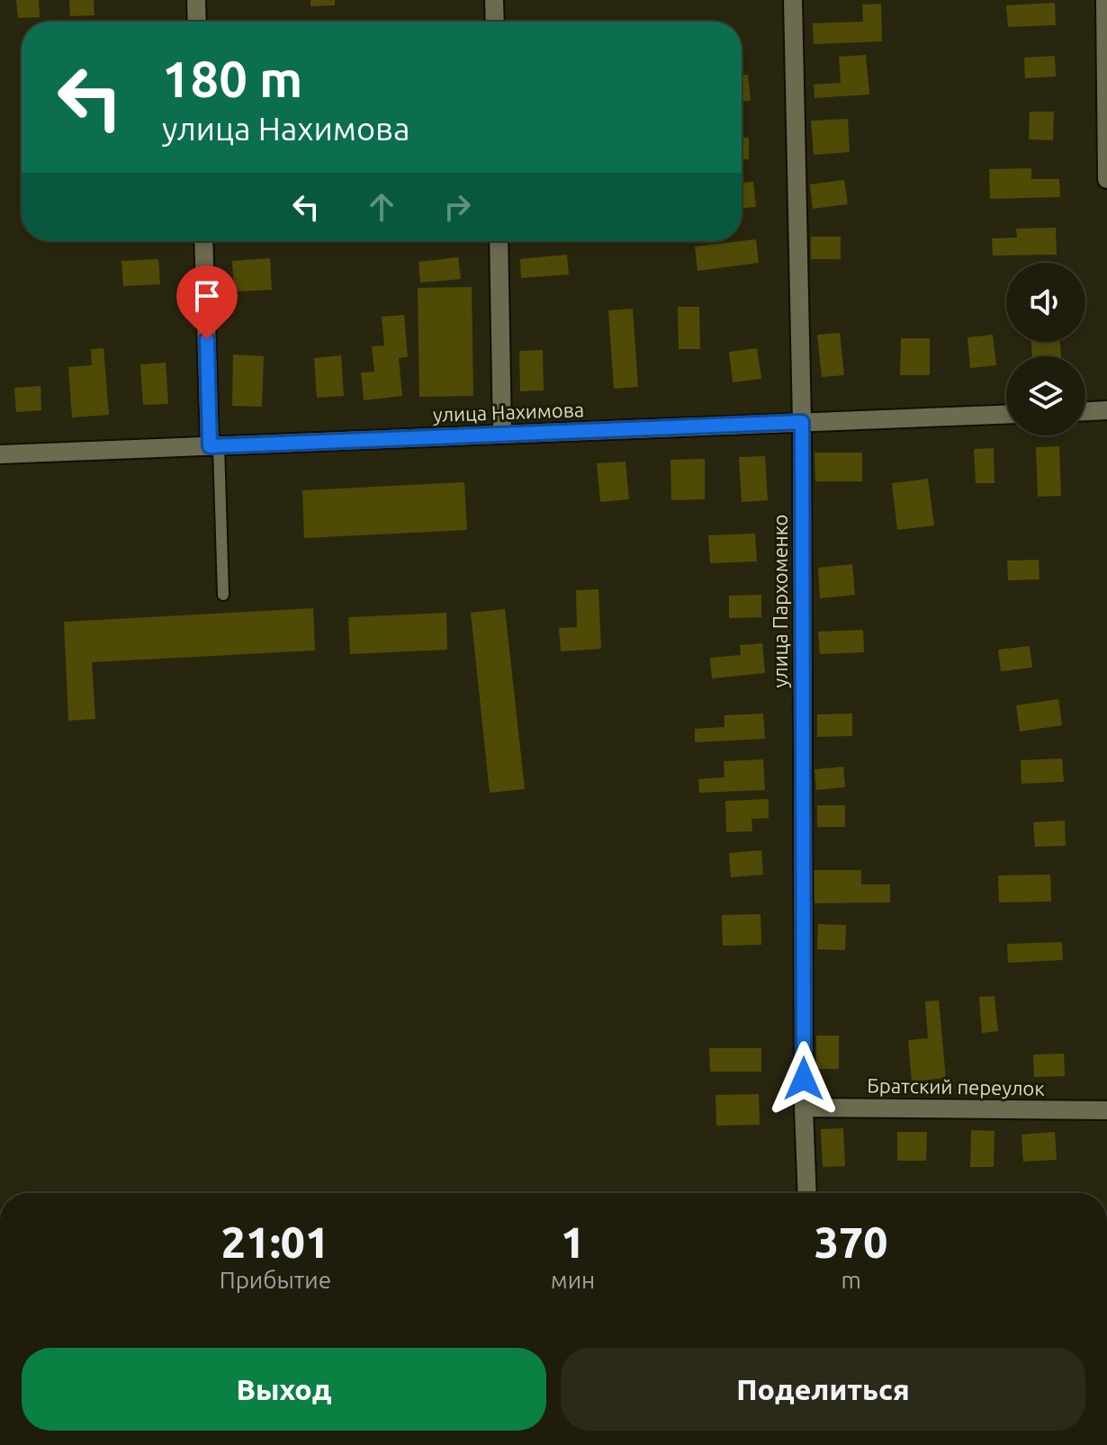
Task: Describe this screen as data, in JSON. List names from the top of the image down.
{
  "streets": {
    "street": ["улица Нахимова", "улица Пархоменко", "Братский переулок"]
  },
  "crossings": [
    ["улица Нахимова", "улица Пархоменко"],
    ["улица Пархоменко", "Братский переулок"]
  ],
  "page": {
    "turn": ["180 m", "улица Нахимова"],
    "eta": [
      "21:01",
      "Прибытие",
      "1",
      "мин",
      "370",
      "m"
    ],
    "buttons": ["Выход", "Поделиться"]
  }
}
